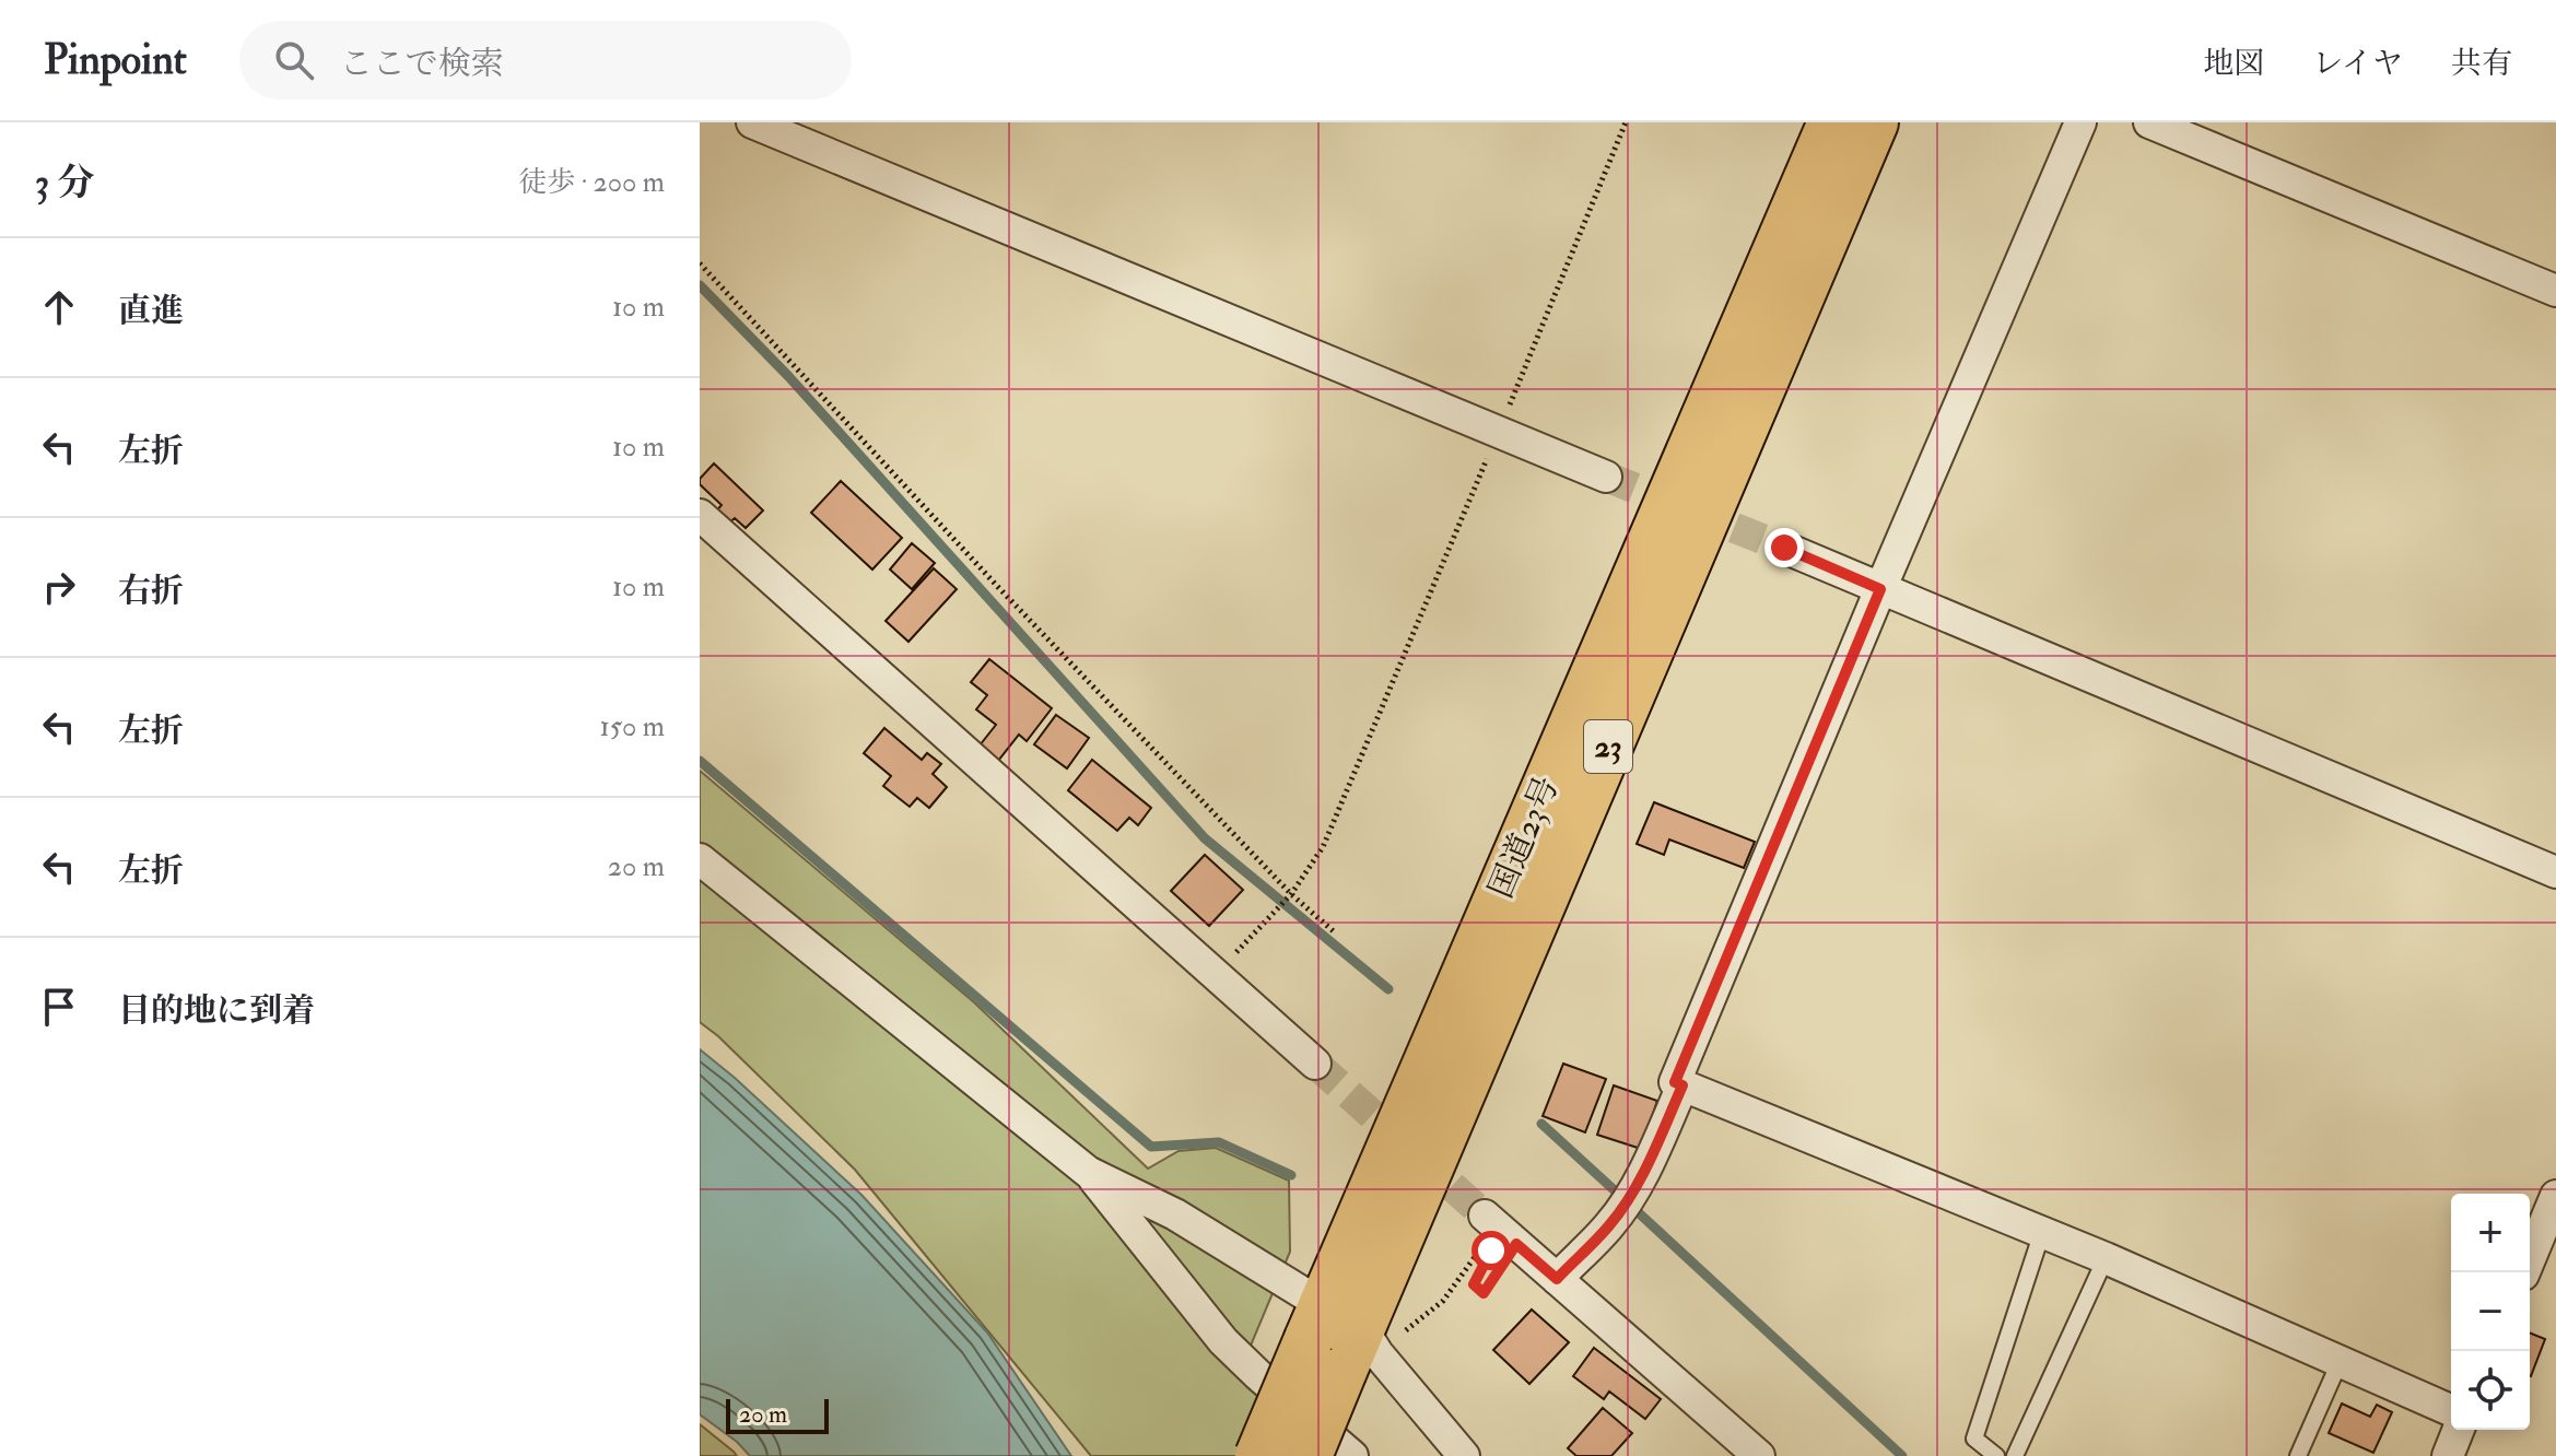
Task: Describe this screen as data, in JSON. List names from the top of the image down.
{
  "streets": {
    "highway": ["23", "国道23号"]
  },
  "scale_bar": "20 m",
  "page": {
    "header": "Pinpoint",
    "search": "ここで検索",
    "nav": ["地図", "レイヤ", "共有"],
    "heading": ["3 分", "徒歩 · 200 m"],
    "list": [
      ["直進", "10 m"],
      ["左折", "10 m"],
      ["右折", "10 m"],
      ["左折", "150 m"],
      ["左折", "20 m"],
      "目的地に到着"
    ],
    "map_buttons": ["+", "−"],
    "scale": "20 m"
  }
}
